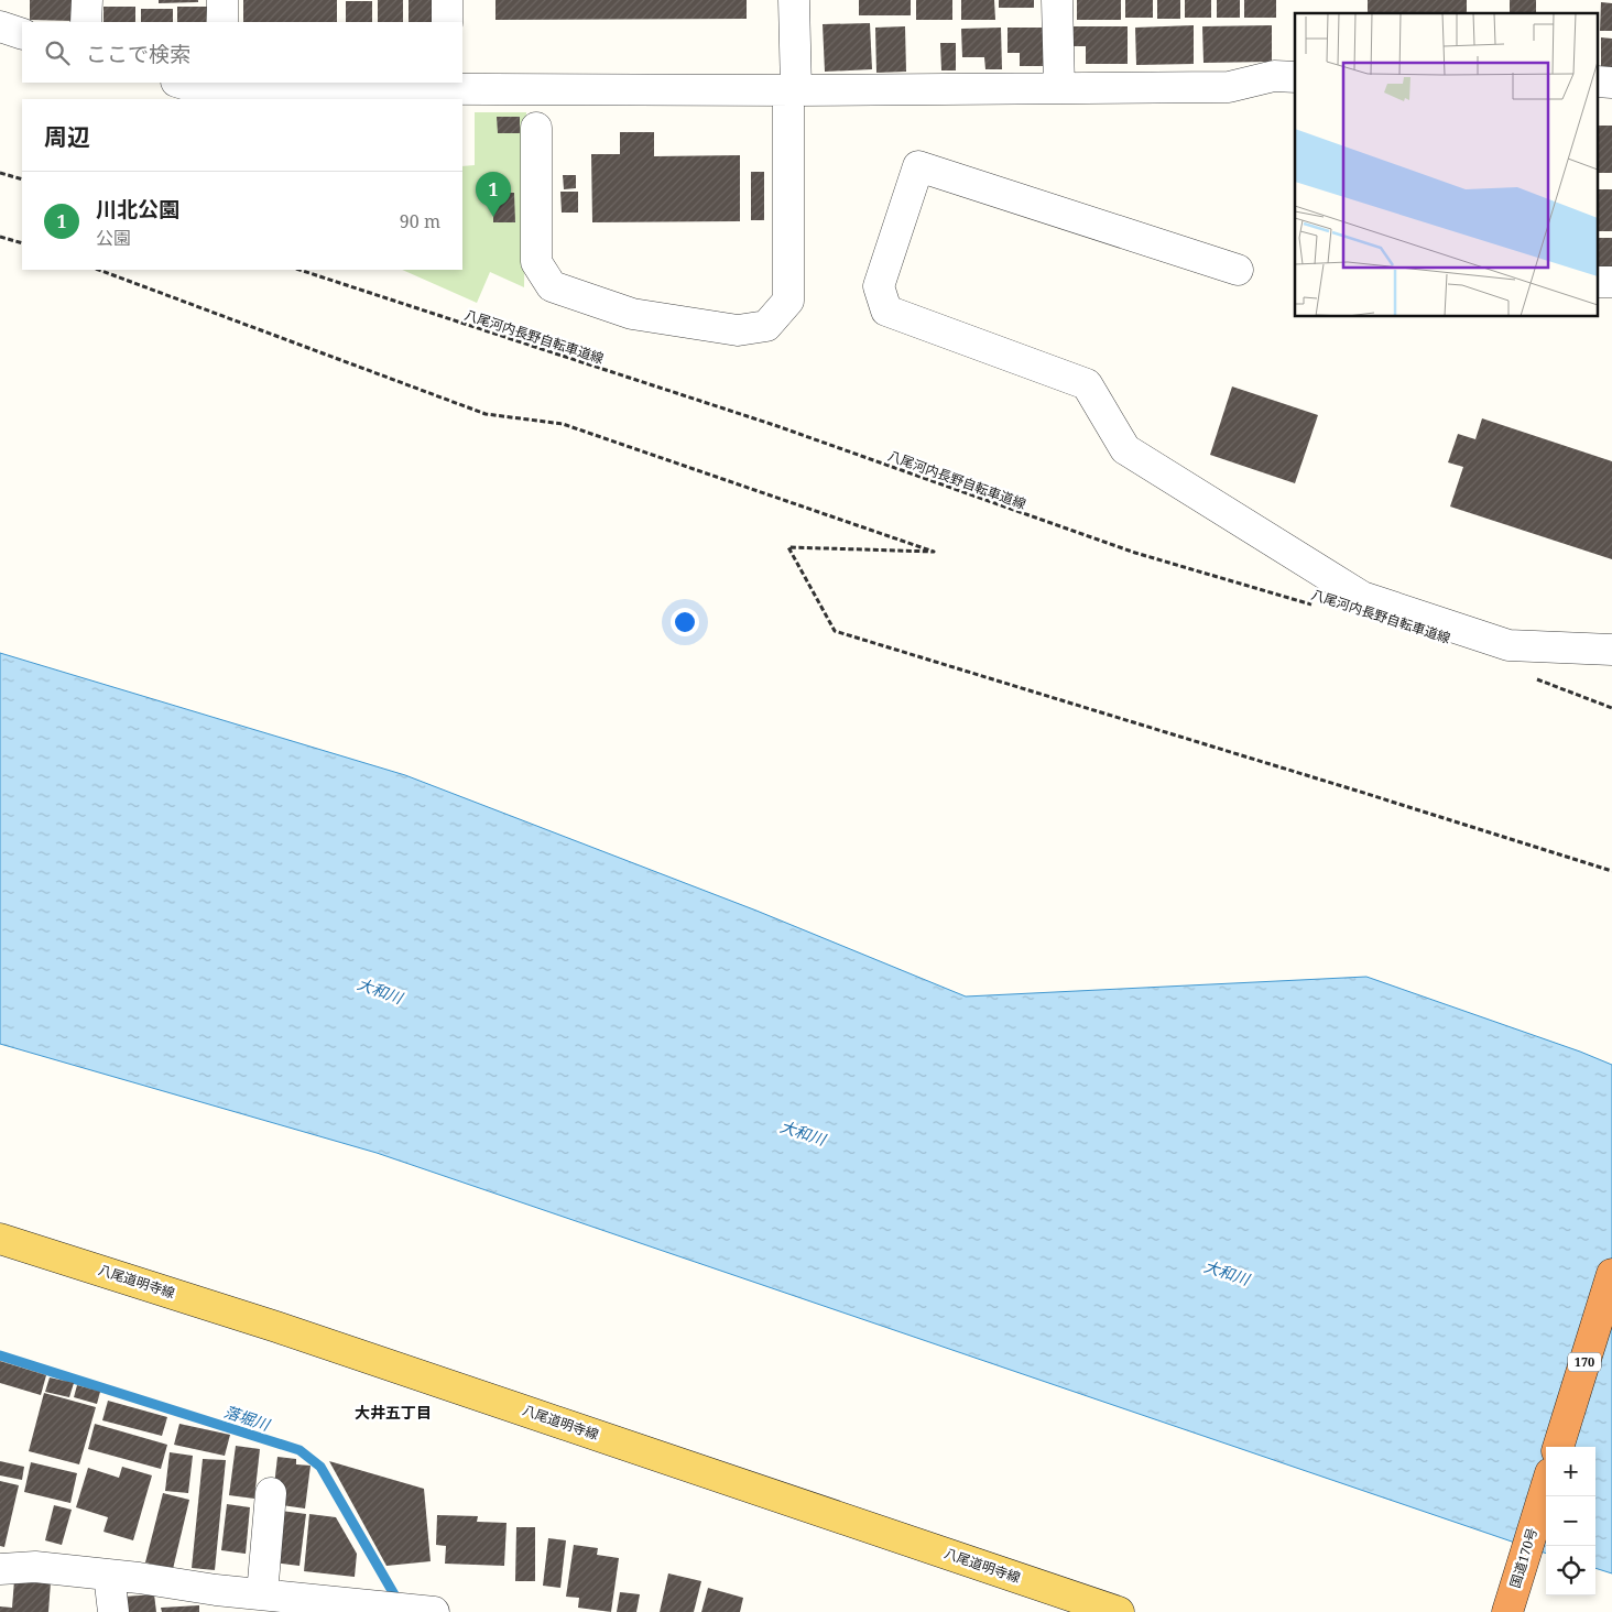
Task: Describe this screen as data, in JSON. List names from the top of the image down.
{
  "streets": {
    "highway": ["170", "国道170号"],
    "main road": ["八尾道明寺線"],
    "path": ["八尾河内長野自転車道線"]
  },
  "districts": ["大井五丁目"],
  "water": ["大和川", "落堀川"],
  "page": {
    "search": "ここで検索",
    "heading": "周辺",
    "list": [
      {
        "mark": "1",
        "name": "川北公園",
        "note": "公園",
        "value": "90 m"
      }
    ],
    "pins": "1",
    "map_buttons": ["+", "−"]
  }
}
